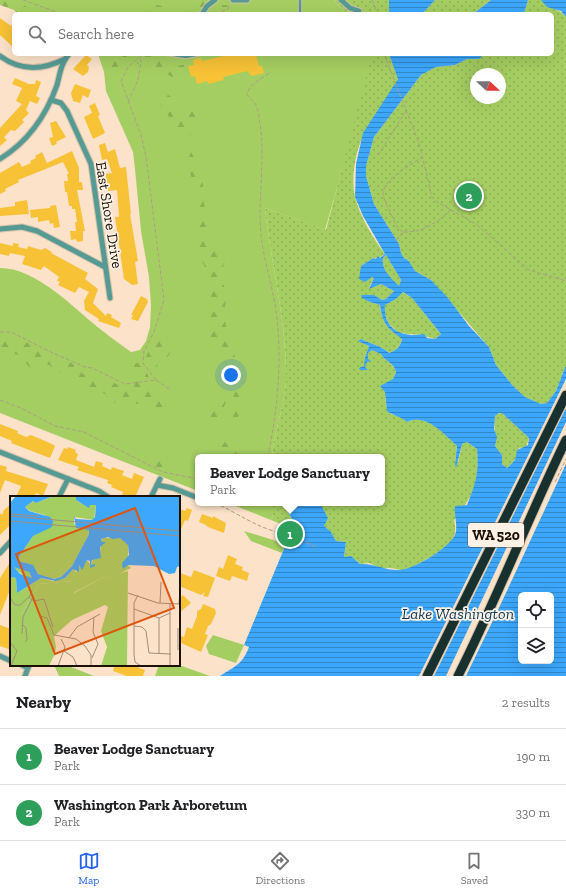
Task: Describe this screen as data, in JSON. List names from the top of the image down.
{
  "streets": {
    "highway": ["WA 520"],
    "street": ["East Shore Drive"]
  },
  "water": ["Lake Washington"],
  "north": "right",
  "page": {
    "search": "Search here",
    "pins": ["2", "1"],
    "popup": ["Beaver Lodge Sanctuary", "Park"],
    "heading": ["Nearby", "2 results"],
    "list": [
      {
        "mark": "1",
        "name": "Beaver Lodge Sanctuary",
        "note": "Park",
        "value": "190 m"
      },
      {
        "mark": "2",
        "name": "Washington Park Arboretum",
        "note": "Park",
        "value": "330 m"
      }
    ],
    "nav": ["Map", "Directions", "Saved"]
  }
}
